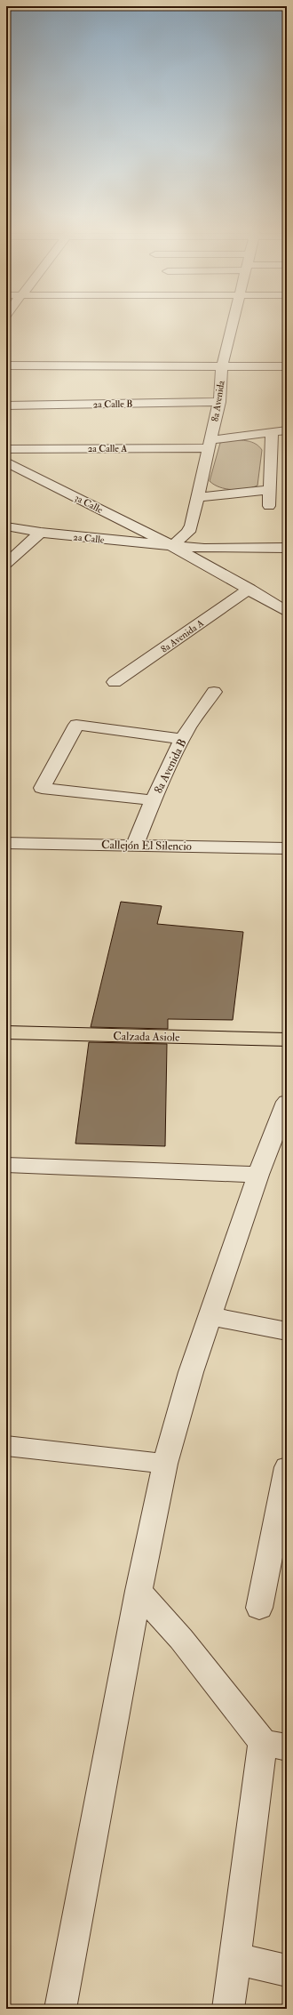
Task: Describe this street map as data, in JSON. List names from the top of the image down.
{
  "streets": {
    "main road": ["Calzada Asiole"],
    "street": [
      "8a Avenida",
      "2a Calle B",
      "2a Calle A",
      "3a Calle",
      "2a Calle",
      "8a Avenida A",
      "8a Avenida B",
      "Callejón El Silencio"
    ]
  },
  "crossings": [
    ["8a Avenida", "2a Calle B"],
    ["8a Avenida", "2a Calle A"],
    ["8a Avenida", "3a Calle"],
    ["8a Avenida", "2a Calle"],
    ["3a Calle", "2a Calle"],
    ["2a Calle", "8a Avenida A"],
    ["8a Avenida B", "Callejón El Silencio"]
  ]
}
